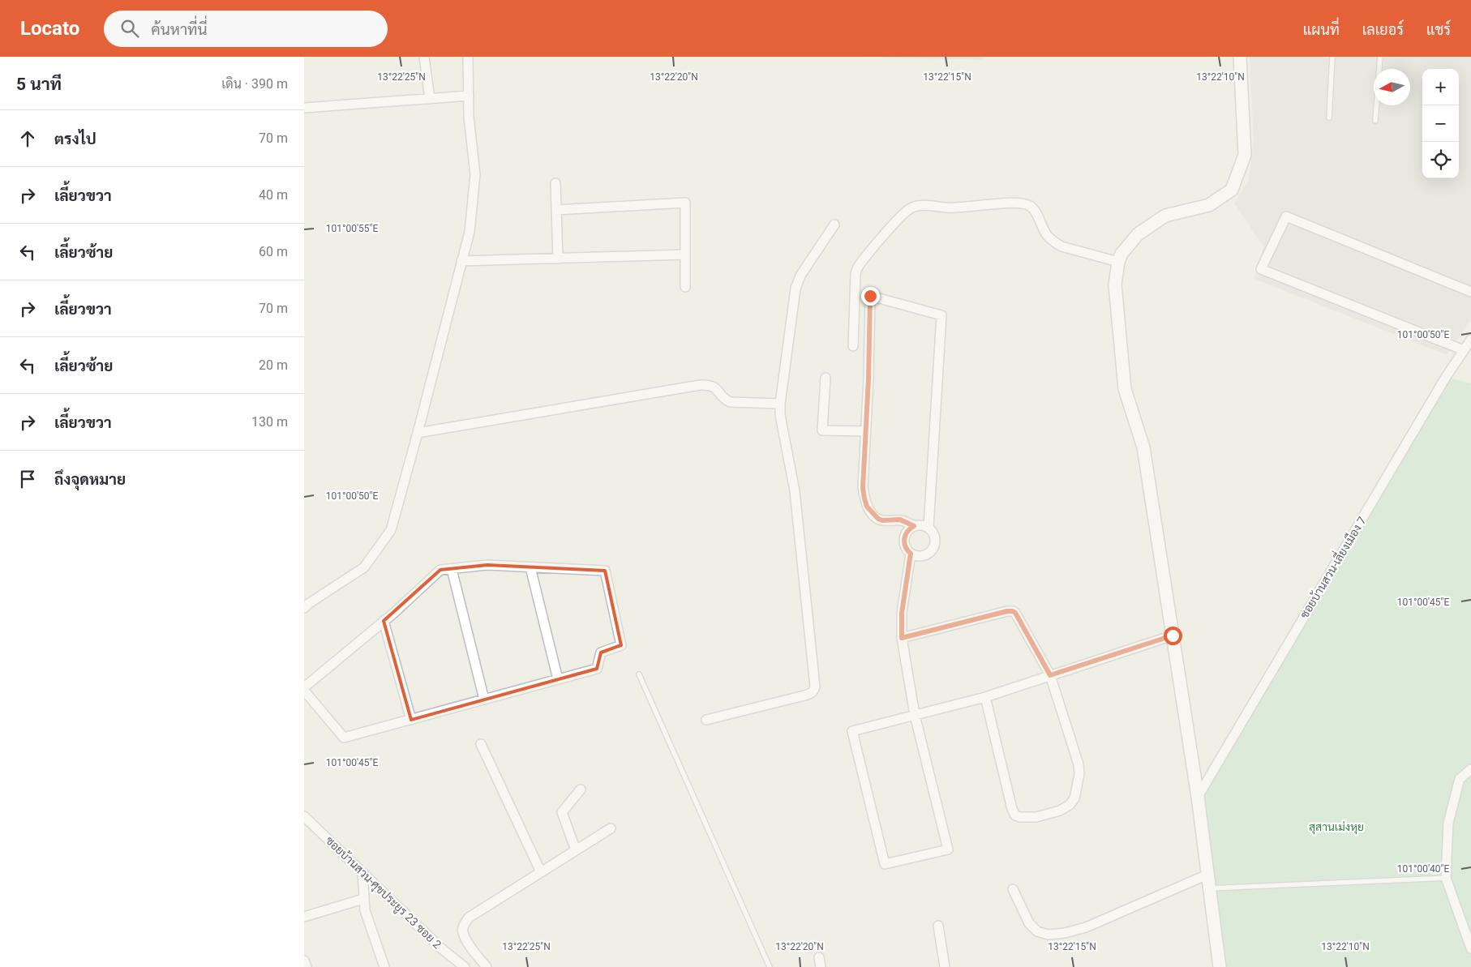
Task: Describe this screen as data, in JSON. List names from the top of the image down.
{
  "streets": {
    "street": ["ซอยบ้านสวน-เลี่ยงเมือง 7", "ซอยบ้านสวน-ศุขประยูร 23 ซอย 2"]
  },
  "parks": ["สุสานเม่งหุย"],
  "north": "left",
  "page": {
    "header": "Locato",
    "search": "ค้นหาที่นี่",
    "nav": ["แผนที่", "เลเยอร์", "แชร์"],
    "heading": ["5 นาที", "เดิน · 390 m"],
    "map_buttons": ["+", "−"],
    "list": [
      ["ตรงไป", "70 m"],
      ["เลี้ยวขวา", "40 m"],
      ["เลี้ยวซ้าย", "60 m"],
      ["เลี้ยวขวา", "70 m"],
      ["เลี้ยวซ้าย", "20 m"],
      ["เลี้ยวขวา", "130 m"],
      "ถึงจุดหมาย"
    ]
  },
  "coordinates": [
    "13°22'25\"N",
    "13°22'20\"N",
    "13°22'15\"N",
    "13°22'10\"N",
    "101°00'55\"E",
    "101°00'50\"E",
    "101°00'45\"E",
    "101°00'40\"E"
  ]
}
